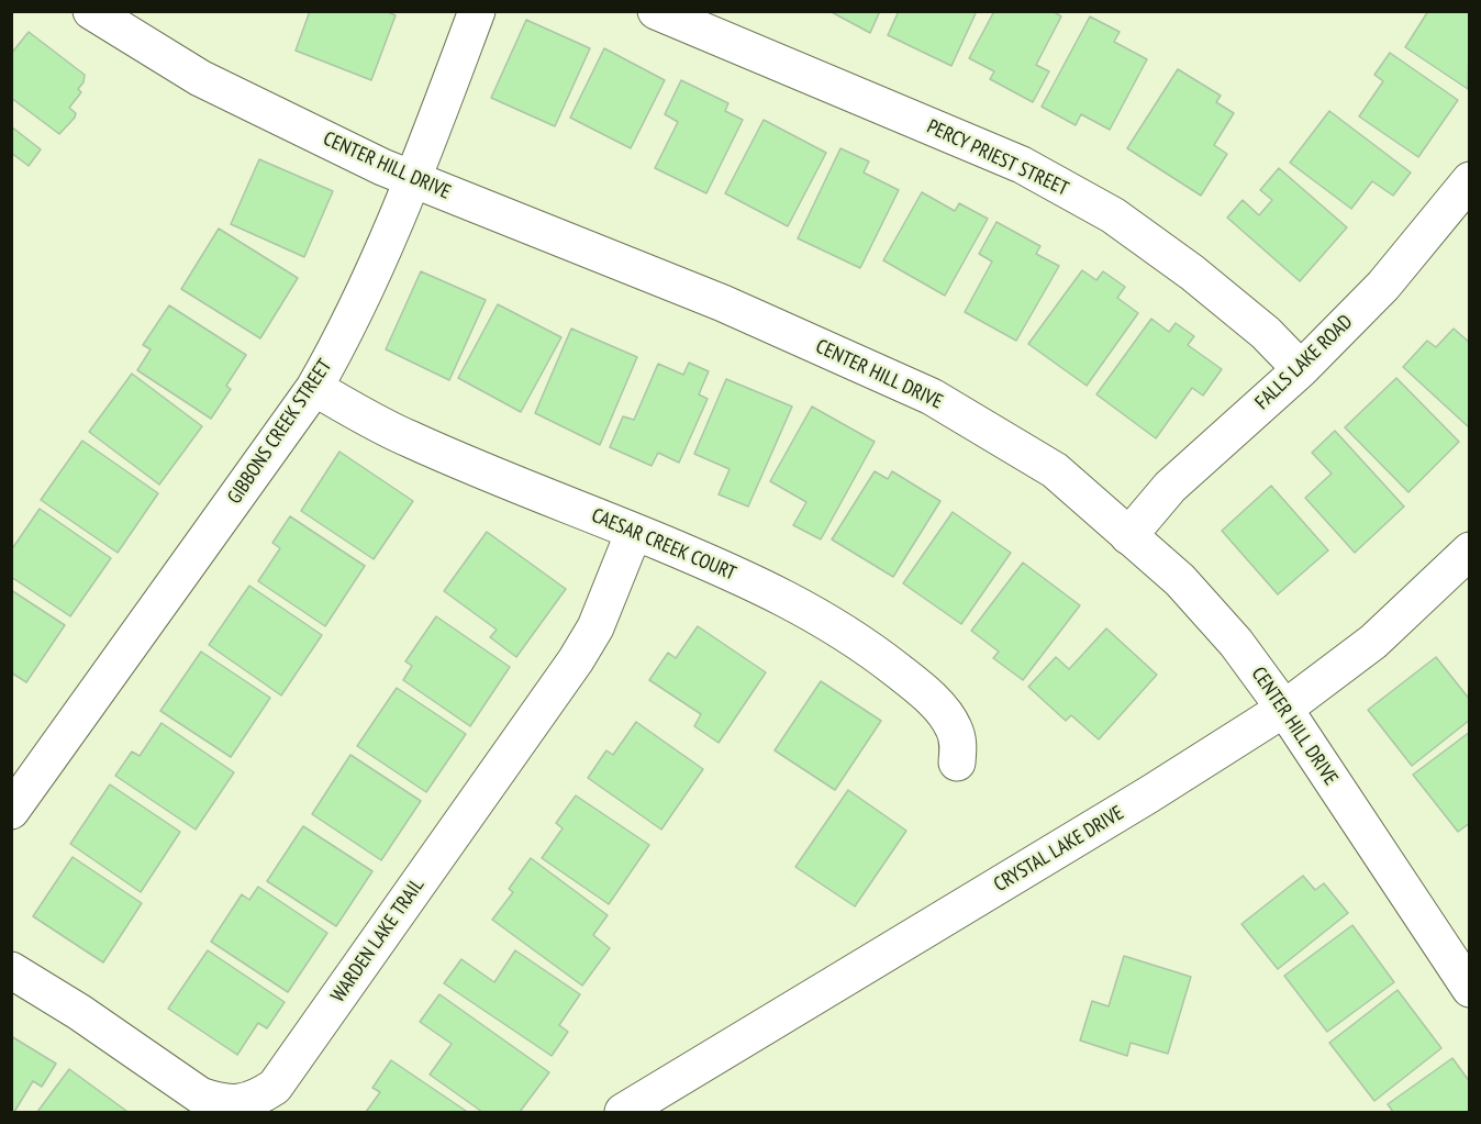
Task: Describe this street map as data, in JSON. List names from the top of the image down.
{
  "streets": {
    "street": [
      "PERCY PRIEST STREET",
      "CENTER HILL DRIVE",
      "FALLS LAKE ROAD",
      "GIBBONS CREEK STREET",
      "CAESAR CREEK COURT",
      "CRYSTAL LAKE DRIVE",
      "WARDEN LAKE TRAIL"
    ]
  },
  "crossings": [
    ["PERCY PRIEST STREET", "FALLS LAKE ROAD"],
    ["CENTER HILL DRIVE", "FALLS LAKE ROAD"],
    ["CENTER HILL DRIVE", "GIBBONS CREEK STREET"],
    ["CENTER HILL DRIVE", "CRYSTAL LAKE DRIVE"],
    ["GIBBONS CREEK STREET", "CAESAR CREEK COURT"],
    ["CAESAR CREEK COURT", "WARDEN LAKE TRAIL"]
  ]
}
